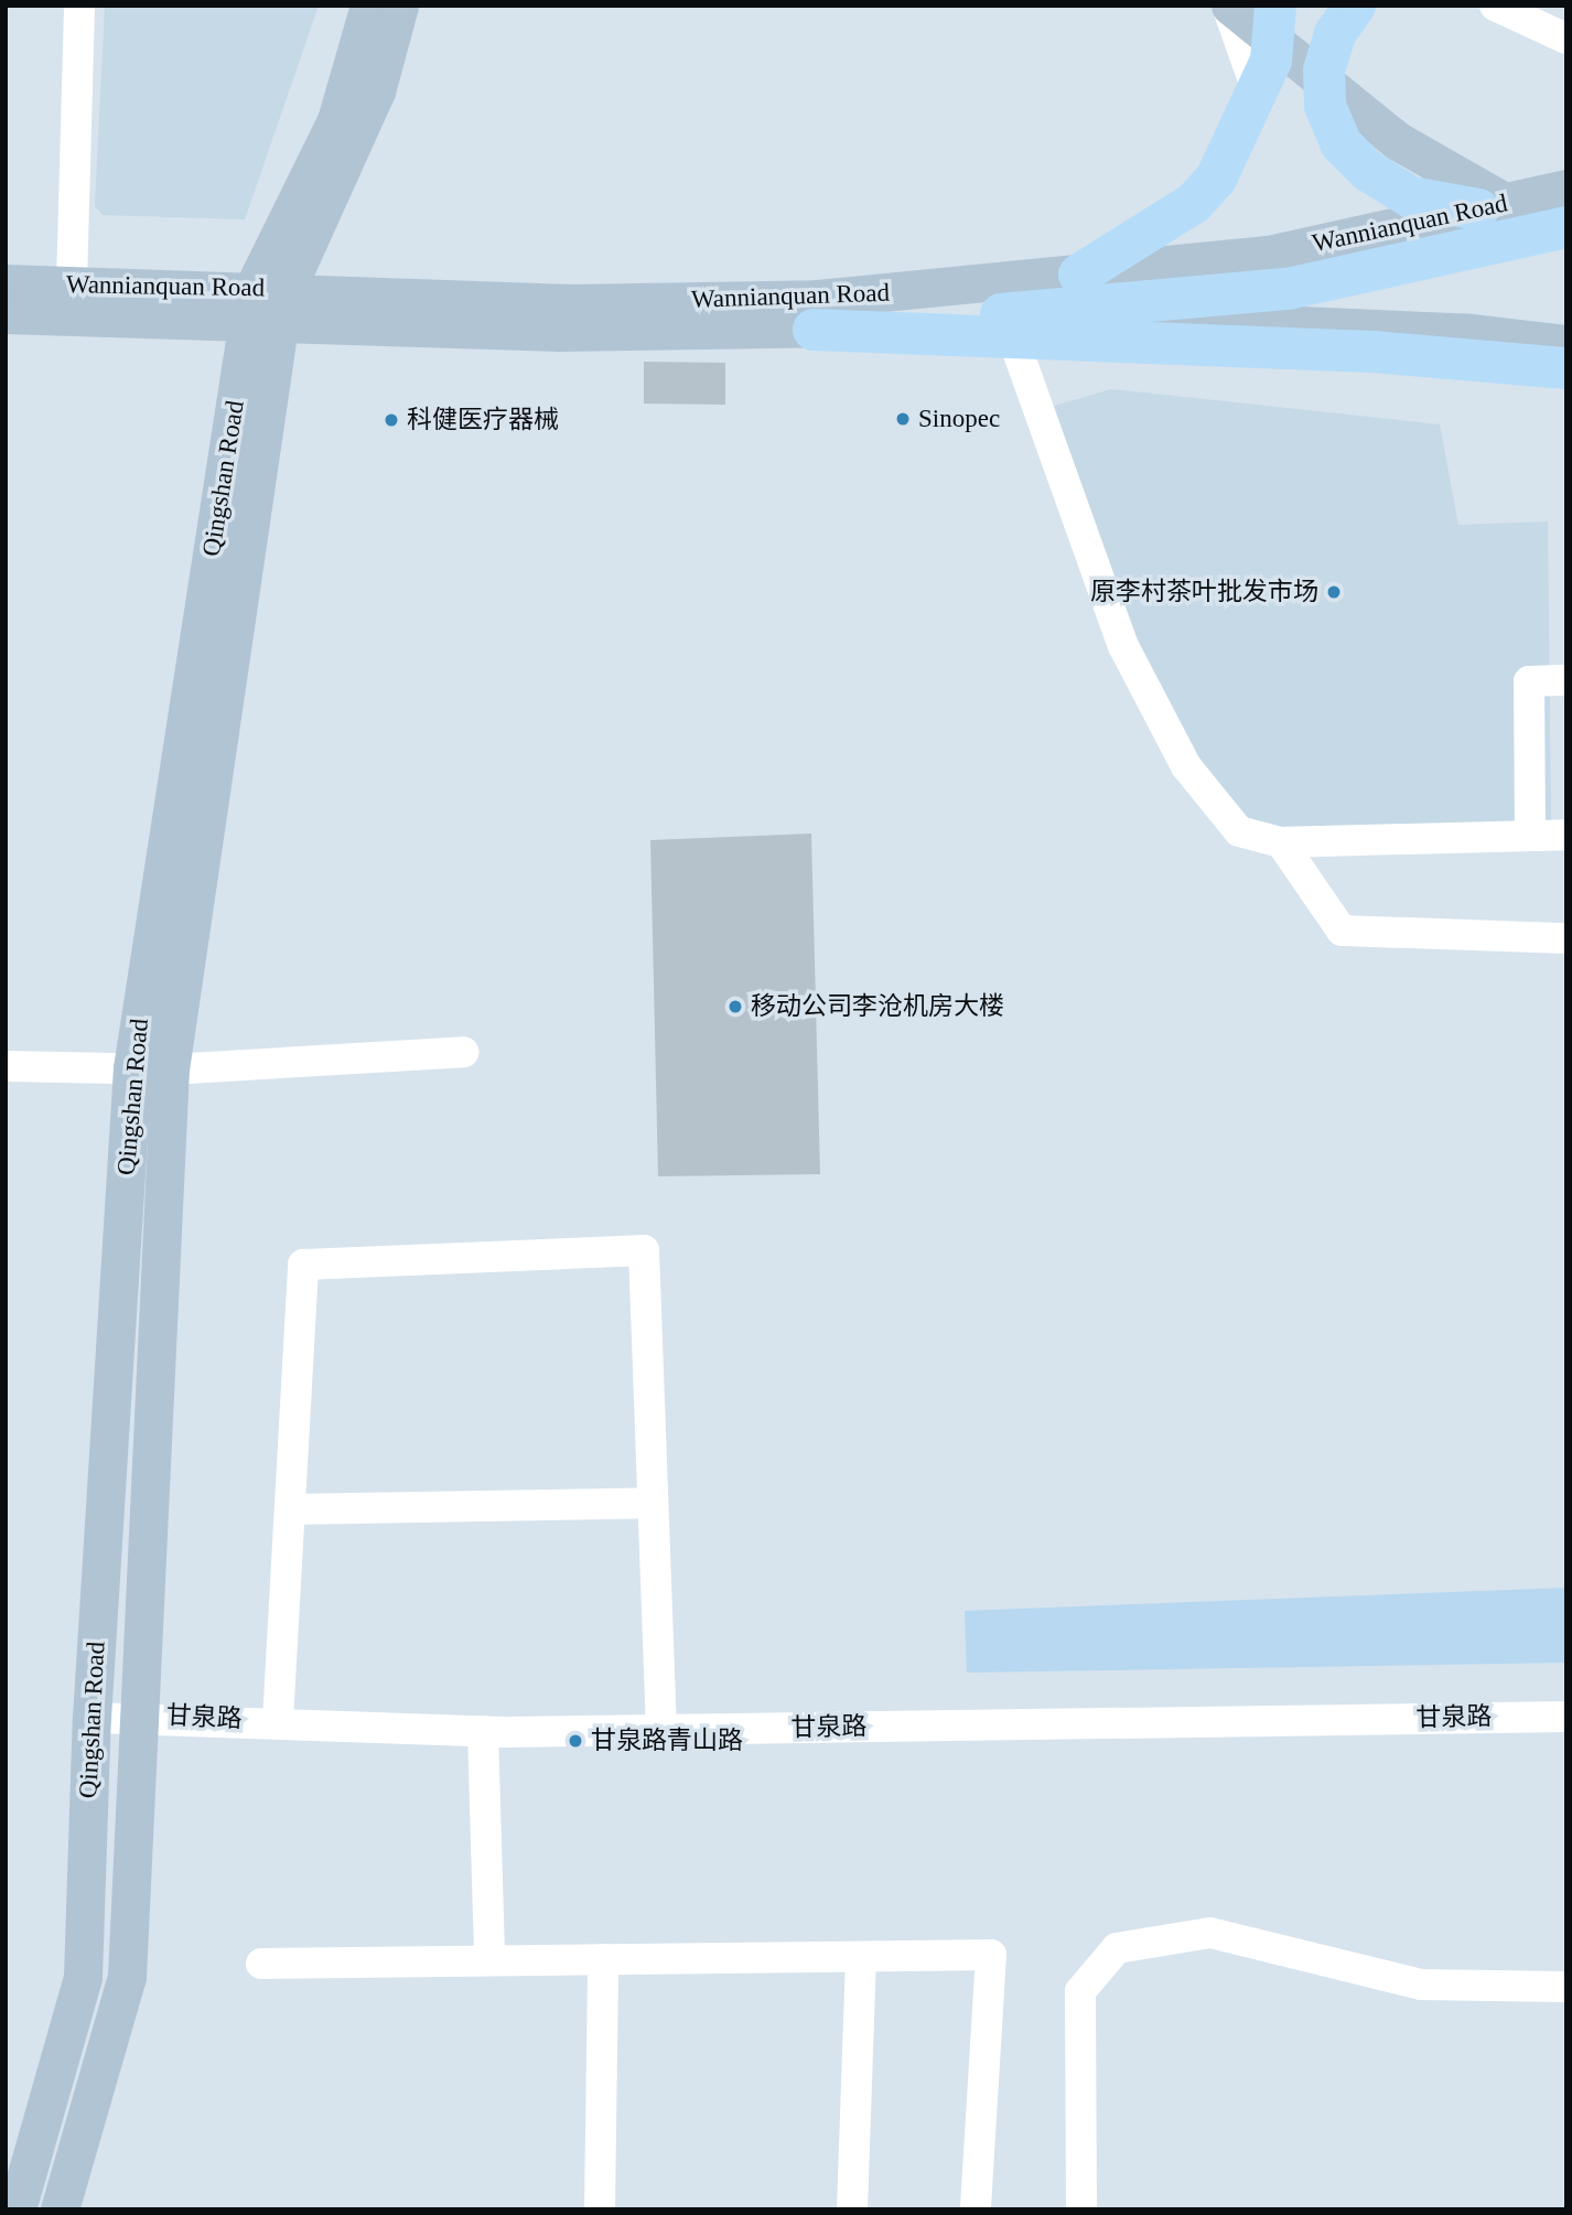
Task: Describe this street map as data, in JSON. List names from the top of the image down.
{
  "streets": {
    "main road": ["Wannianquan Road", "Qingshan Road"],
    "street": ["甘泉路"]
  },
  "crossings": [
    ["Wannianquan Road", "Qingshan Road"],
    ["Qingshan Road", "甘泉路"]
  ],
  "places": [
    "Sinopec",
    "科健医疗器械",
    "原李村茶叶批发市场",
    "移动公司李沧机房大楼",
    "甘泉路青山路"
  ]
}
